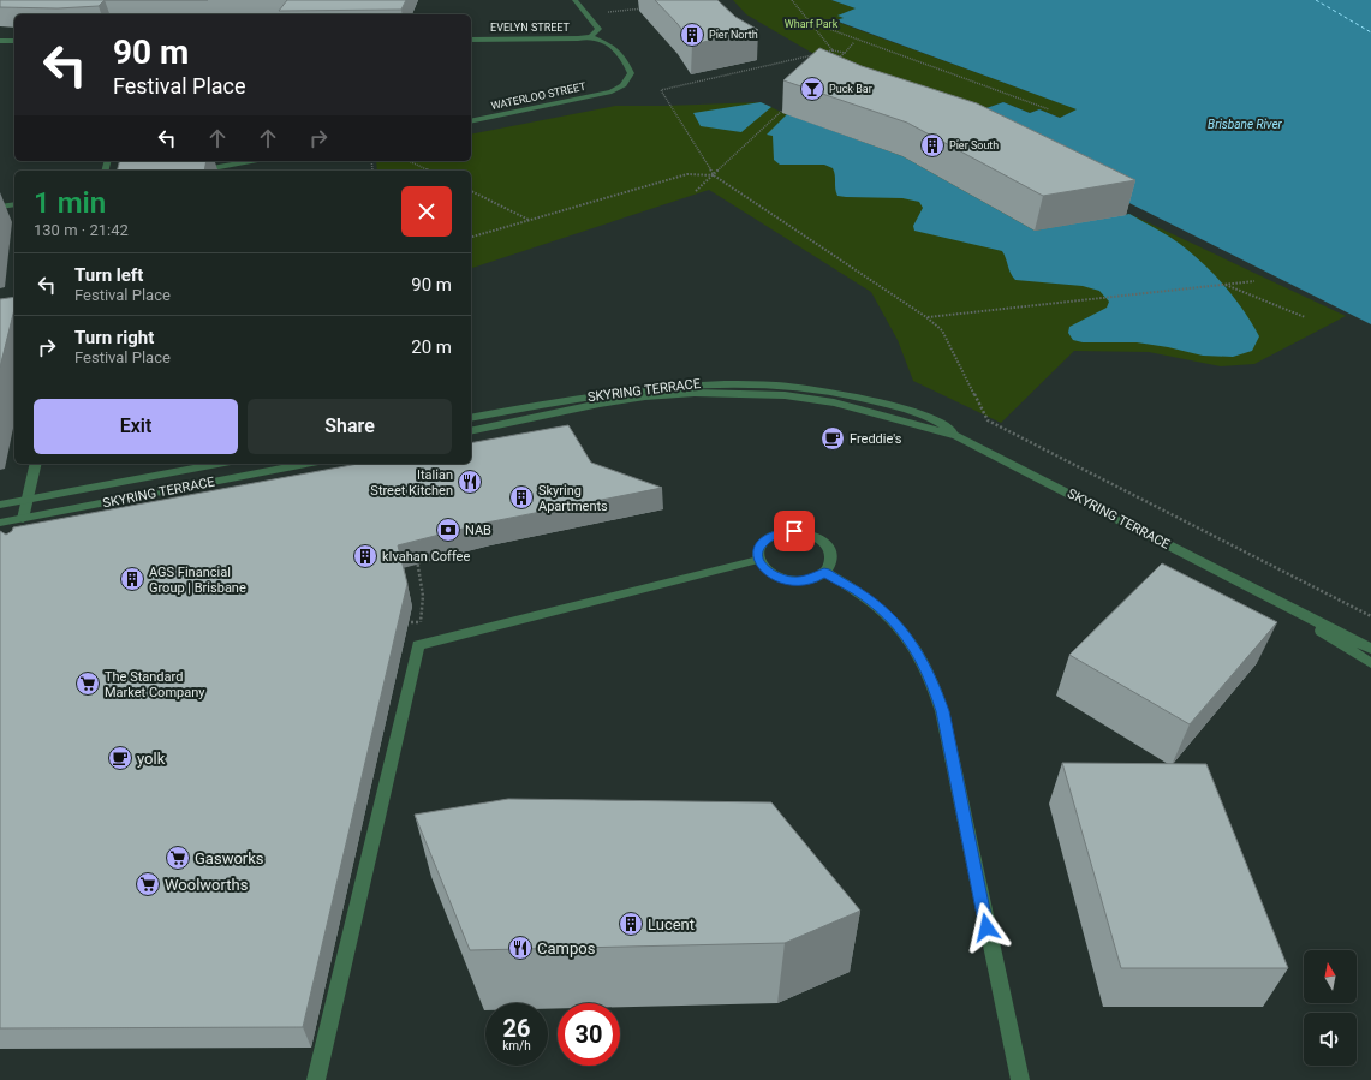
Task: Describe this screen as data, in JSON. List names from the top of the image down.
{
  "streets": {
    "street": ["EVELYN STREET", "WATERLOO STREET", "SKYRING TERRACE"]
  },
  "crossings": [
    ["EVELYN STREET", "WATERLOO STREET"]
  ],
  "water": ["Brisbane River"],
  "parks": ["Wharf Park"],
  "places": {
    "building": [
      "Pier North",
      "Pier South",
      "Skyring Apartments",
      "kIvahan Coffee",
      "AGS Financial Group | Brisbane",
      "Lucent"
    ],
    "bar": ["Puck Bar"],
    "cafe": ["Freddie's", "yolk"],
    "restaurant": ["Italian Street Kitchen", "Campos"],
    "bank": ["NAB"],
    "supermarket": ["The Standard Market Company", "Gasworks", "Woolworths"]
  },
  "north": "top",
  "page": {
    "turn": ["90 m", "Festival Place"],
    "heading": ["1 min", "130 m · 21:42"],
    "list": [
      {
        "name": "Turn left",
        "note": "Festival Place",
        "value": "90 m"
      },
      {
        "name": "Turn right",
        "note": "Festival Place",
        "value": "20 m"
      }
    ],
    "buttons": ["Exit", "Share"],
    "speed": "26 km/h",
    "limit": "30"
  }
}
